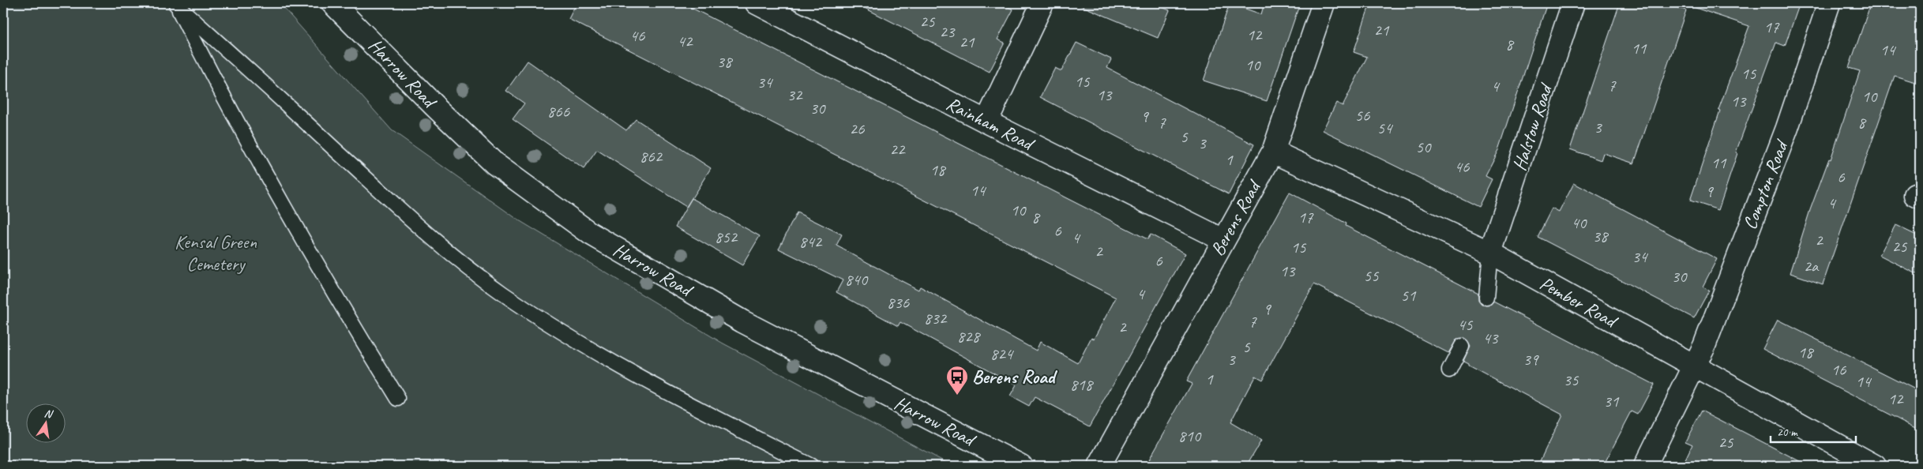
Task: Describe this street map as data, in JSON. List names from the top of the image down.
{
  "streets": {
    "street": [
      "Harrow Road",
      "Rainham Road",
      "Halstow Road",
      "Compton Road",
      "Berens Road",
      "Pember Road"
    ]
  },
  "crossings": [
    ["Rainham Road", "Berens Road"],
    ["Halstow Road", "Pember Road"],
    ["Compton Road", "Pember Road"],
    ["Berens Road", "Pember Road"]
  ],
  "parks": ["Kensal Green Cemetery"],
  "places": {
    "bus stop": ["Berens Road"]
  },
  "house_numbers": [
    "25",
    "17",
    "21",
    "23",
    "12",
    "46",
    "42",
    "21",
    "8",
    "11",
    "14",
    "38",
    "10",
    "15",
    "15",
    "34",
    "7",
    "4",
    "32",
    "13",
    "10",
    "13",
    "30",
    "866",
    "56",
    "9",
    "7",
    "8",
    "3",
    "54",
    "26",
    "5",
    "3",
    "50",
    "22",
    "862",
    "1",
    "11",
    "46",
    "18",
    "6",
    "14",
    "9",
    "4",
    "10",
    "8",
    "17",
    "40",
    "6",
    "38",
    "852",
    "4",
    "2",
    "842",
    "25",
    "15",
    "2",
    "34",
    "6",
    "2a",
    "13",
    "55",
    "30",
    "840",
    "4",
    "51",
    "836",
    "9",
    "832",
    "7",
    "45",
    "2",
    "828",
    "43",
    "5",
    "18",
    "824",
    "3",
    "39",
    "16",
    "1",
    "35",
    "14",
    "818",
    "12",
    "31",
    "810",
    "25"
  ],
  "scale_bar": "20 m",
  "north": "top"
}
